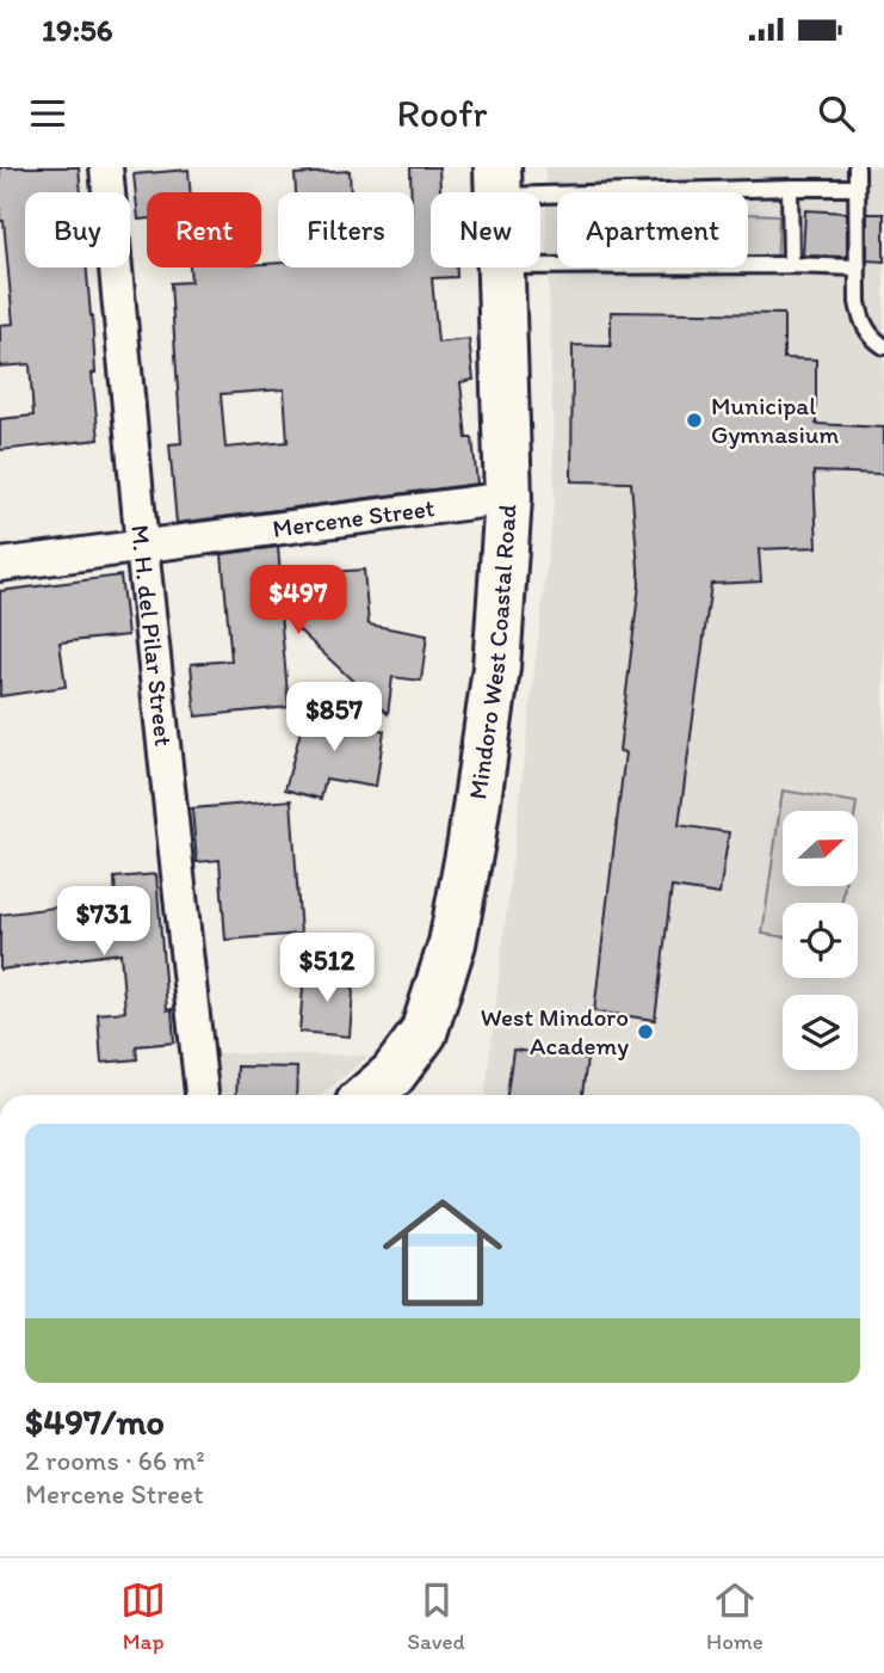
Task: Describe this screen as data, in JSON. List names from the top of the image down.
{
  "streets": {
    "main road": ["Mindoro West Coastal Road"],
    "street": ["Mercene Street", "M. H. del Pilar Street"]
  },
  "crossings": [
    ["Mercene Street", "M. H. del Pilar Street"],
    ["Mercene Street", "Mindoro West Coastal Road"]
  ],
  "places": ["Municipal Gymnasium", "West Mindoro Academy"],
  "north": "right",
  "page": {
    "status": "19:56",
    "header": "Roofr",
    "chip": [
      "Buy",
      "Rent",
      "Filters",
      "New",
      "Apartment"
    ],
    "price": [
      "$497",
      "$857",
      "$731",
      "$512"
    ],
    "list": [
      {
        "name": "$497/mo",
        "note": "2 rooms · 66 m² · Mercene Street"
      }
    ],
    "tabs": ["Map", "Saved", "Home"]
  }
}
